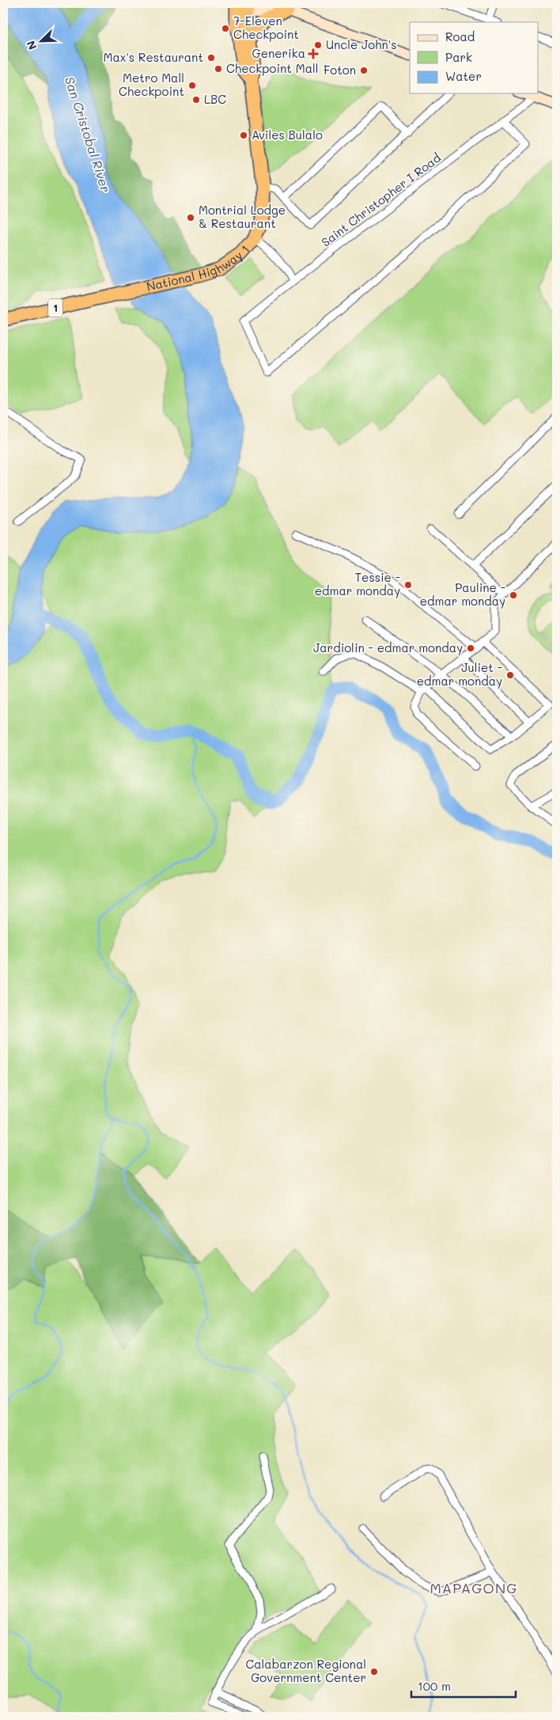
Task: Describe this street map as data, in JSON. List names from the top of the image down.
{
  "streets": {
    "highway": ["National Highway 1", "1"],
    "street": ["Saint Christopher I Road"]
  },
  "districts": ["MAPAGONG"],
  "water": ["San Cristobal River"],
  "places": {
    "other": [
      "7-Eleven Checkpoint",
      "Uncle John's",
      "Max's Restaurant",
      "Checkpoint Mall",
      "Foton",
      "Metro Mall Checkpoint",
      "LBC",
      "Aviles Bulalo",
      "Montrial Lodge & Restaurant",
      "Tessie - edmar monday",
      "Pauline - edmar monday",
      "Jardiolin - edmar monday",
      "Juliet - edmar monday",
      "Calabarzon Regional Government Center"
    ],
    "health": ["Generika"]
  },
  "legend": ["Road", "Park", "Water"],
  "scale_bar": "100 m",
  "north": "bottom left"
}
